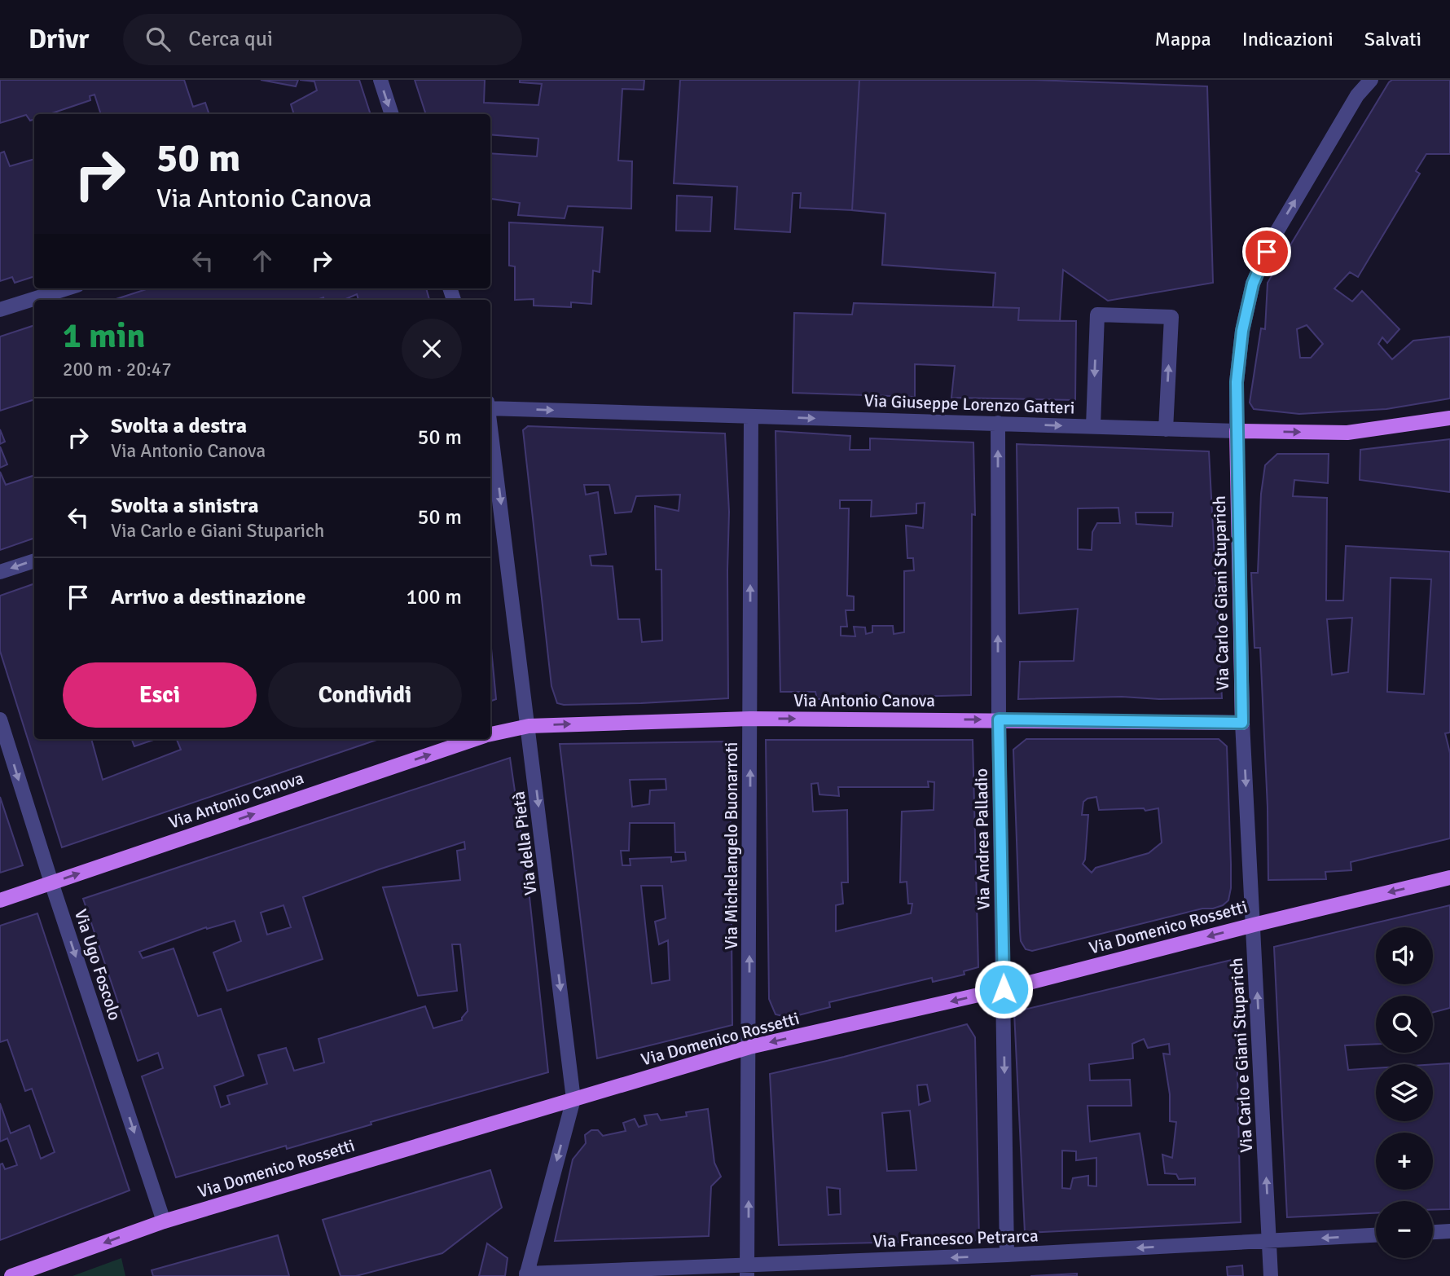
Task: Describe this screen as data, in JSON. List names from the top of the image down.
{
  "streets": {
    "main road": [
      "Via Giuseppe Lorenzo Gatteri",
      "Via Carlo e Giani Stuparich",
      "Via Antonio Canova",
      "Via Domenico Rossetti"
    ],
    "street": [
      "Via Andrea Palladio",
      "Via della Pietà",
      "Via Michelangelo Buonarroti",
      "Via Ugo Foscolo",
      "Via Francesco Petrarca"
    ]
  },
  "crossings": [
    ["Via Giuseppe Lorenzo Gatteri", "Via Carlo e Giani Stuparich"],
    ["Via Giuseppe Lorenzo Gatteri", "Via Andrea Palladio"],
    ["Via Giuseppe Lorenzo Gatteri", "Via Michelangelo Buonarroti"],
    ["Via Carlo e Giani Stuparich", "Via Antonio Canova"],
    ["Via Carlo e Giani Stuparich", "Via Domenico Rossetti"],
    ["Via Carlo e Giani Stuparich", "Via Francesco Petrarca"],
    ["Via Antonio Canova", "Via Andrea Palladio"],
    ["Via Antonio Canova", "Via della Pietà"],
    ["Via Antonio Canova", "Via Michelangelo Buonarroti"],
    ["Via Antonio Canova", "Via Ugo Foscolo"],
    ["Via Andrea Palladio", "Via Domenico Rossetti"],
    ["Via Andrea Palladio", "Via Francesco Petrarca"],
    ["Via della Pietà", "Via Domenico Rossetti"],
    ["Via della Pietà", "Via Francesco Petrarca"],
    ["Via Michelangelo Buonarroti", "Via Domenico Rossetti"],
    ["Via Michelangelo Buonarroti", "Via Francesco Petrarca"],
    ["Via Domenico Rossetti", "Via Ugo Foscolo"]
  ],
  "one_way": [
    "Via Giuseppe Lorenzo Gatteri",
    "Via Antonio Canova",
    "Via della Pietà",
    "Via Michelangelo Buonarroti",
    "Via Domenico Rossetti",
    "Via Ugo Foscolo",
    "Via Francesco Petrarca"
  ],
  "page": {
    "header": "Drivr",
    "search": "Cerca qui",
    "nav": ["Mappa", "Indicazioni", "Salvati"],
    "turn": ["50 m", "Via Antonio Canova"],
    "heading": ["1 min", "200 m · 20:47"],
    "list": [
      {
        "name": "Svolta a destra",
        "note": "Via Antonio Canova",
        "value": "50 m"
      },
      {
        "name": "Svolta a sinistra",
        "note": "Via Carlo e Giani Stuparich",
        "value": "50 m"
      },
      {
        "name": "Arrivo a destinazione",
        "value": "100 m"
      }
    ],
    "buttons": ["Esci", "Condividi"],
    "map_buttons": ["+", "−"]
  }
}
